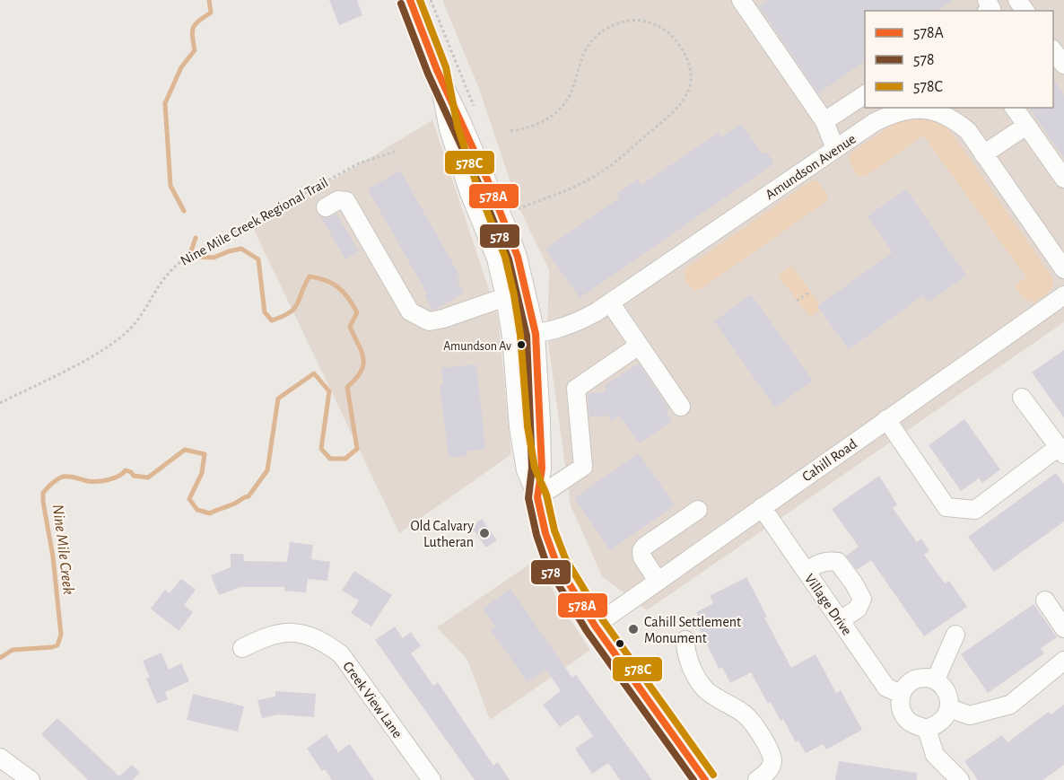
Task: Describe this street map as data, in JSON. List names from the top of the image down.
{
  "streets": {
    "street": [
      "Amundson Avenue",
      "Cahill Road",
      "Village Drive",
      "Creek View Lane"
    ],
    "path": ["Nine Mile Creek Regional Trail"]
  },
  "crossings": [
    ["Cahill Road", "Village Drive"]
  ],
  "water": ["Nine Mile Creek"],
  "places": ["Amundson Av", "Old Calvary Lutheran", "Cahill Settlement Monument"],
  "lines": ["transit line 578A", "transit line 578C", "transit line 578"],
  "legend": ["578A", "578", "578C"]
}
